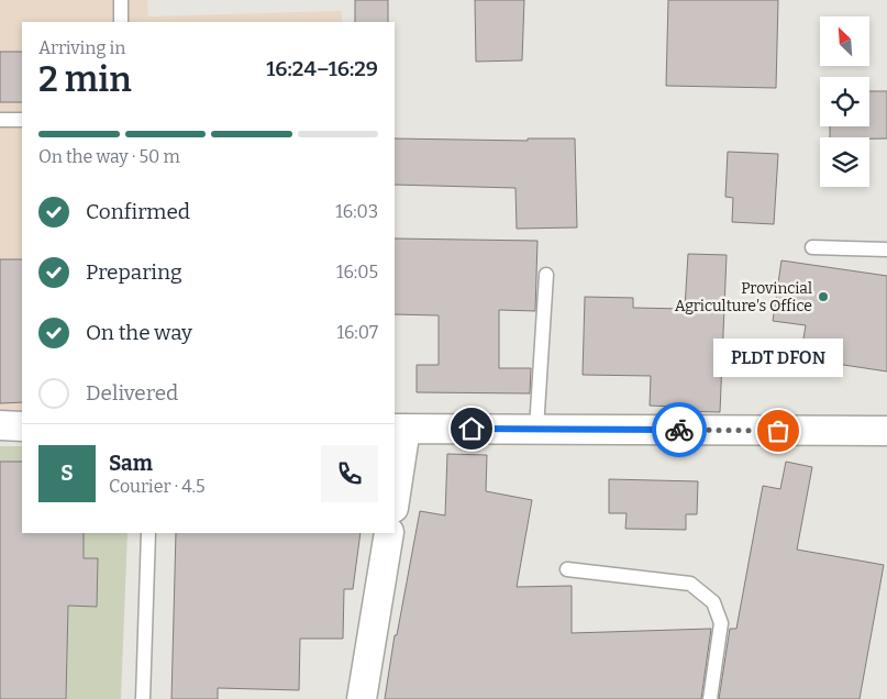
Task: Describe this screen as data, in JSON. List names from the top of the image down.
{
  "places": ["Provincial Agriculture's Office", "PLDT DFON"],
  "north": "top left",
  "page": {
    "heading": ["2 min", "Arriving in", "16:24–16:29"],
    "panel": ["Sam", "Courier · 4.5"],
    "bar": "On the way · 50 m",
    "list": [
      ["Confirmed", "16:03"],
      ["Preparing", "16:05"],
      ["On the way", "16:07"],
      "Delivered"
    ],
    "bubble": "PLDT DFON",
    "round": "S"
  }
}
